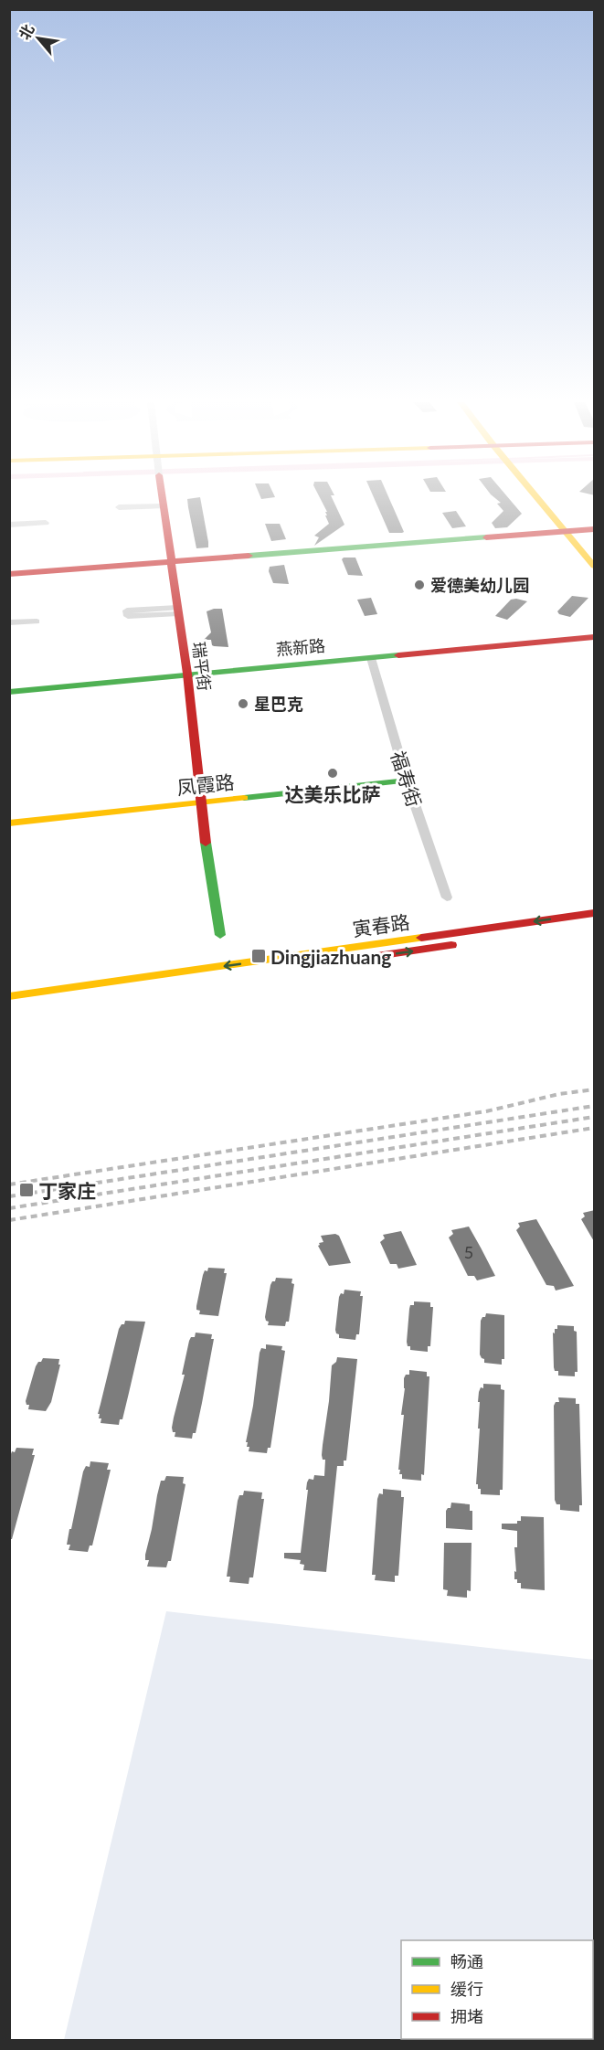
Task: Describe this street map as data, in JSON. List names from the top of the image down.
{
  "streets": {
    "street": [
      "燕新路",
      "瑞平街",
      "福寿街",
      "凤霞路",
      "寅春路"
    ]
  },
  "crossings": [
    ["燕新路", "瑞平街"],
    ["燕新路", "福寿街"],
    ["瑞平街", "凤霞路"],
    ["福寿街", "凤霞路"]
  ],
  "places": {
    "other": ["爱德美幼儿园", "星巴克", "达美乐比萨"],
    "transit": ["Dingjiazhuang", "丁家庄"]
  },
  "house_numbers": ["5"],
  "legend": ["畅通", "缓行", "拥堵"],
  "north": "top left"
}
